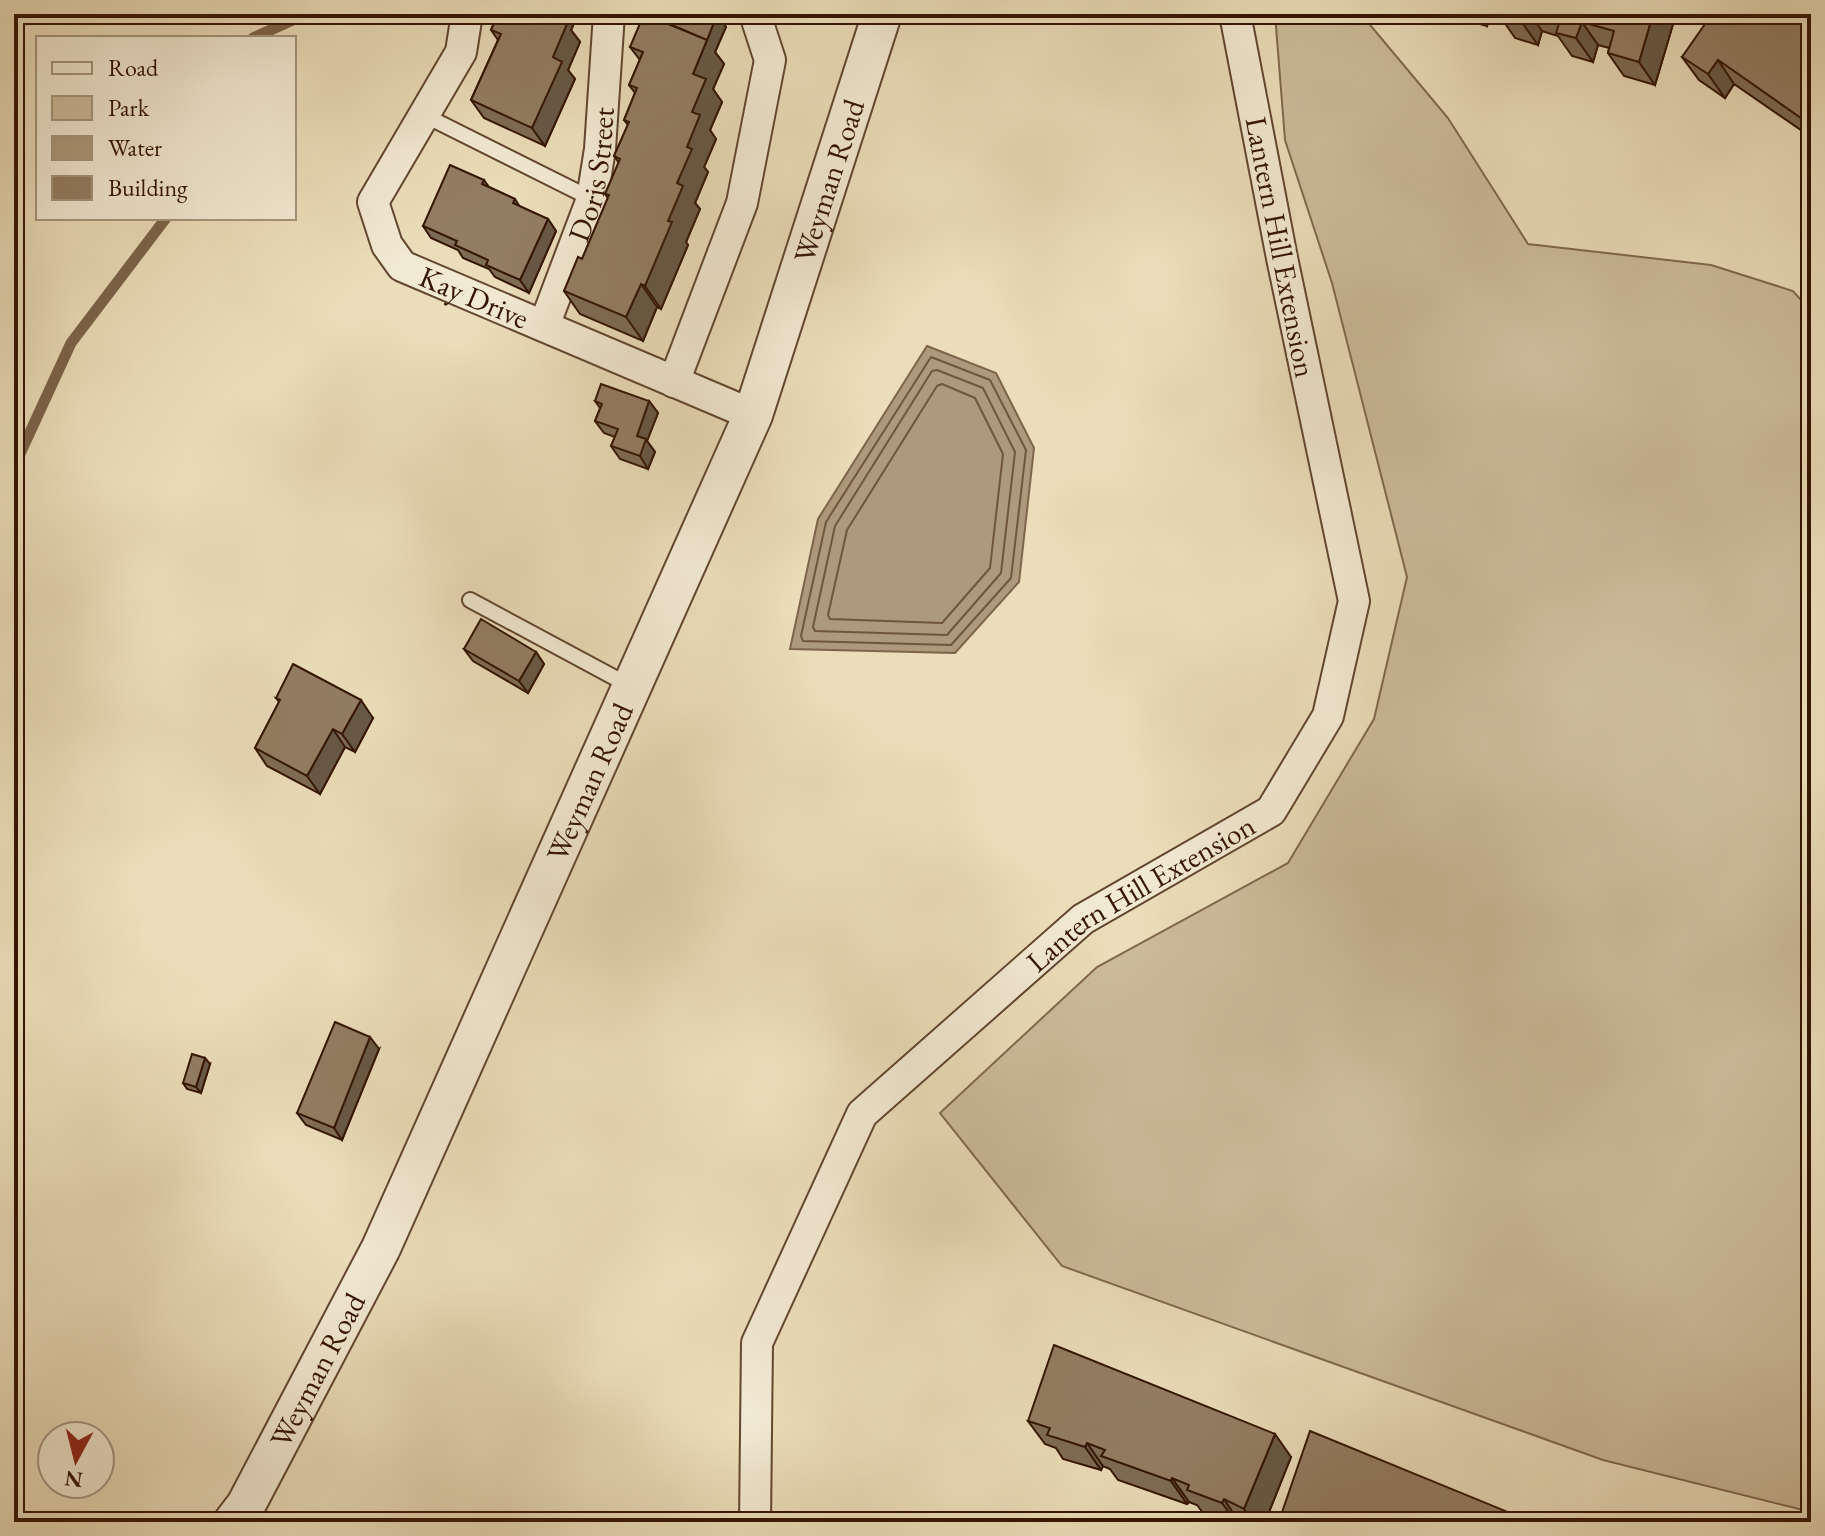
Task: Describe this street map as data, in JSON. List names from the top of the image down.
{
  "streets": {
    "street": [
      "Doris Street",
      "Weyman Road",
      "Lantern Hill Extension",
      "Kay Drive"
    ]
  },
  "crossings": [
    ["Doris Street", "Kay Drive"],
    ["Weyman Road", "Kay Drive"]
  ],
  "legend": [
    "Road",
    "Park",
    "Water",
    "Building"
  ],
  "north": "bottom"
}
